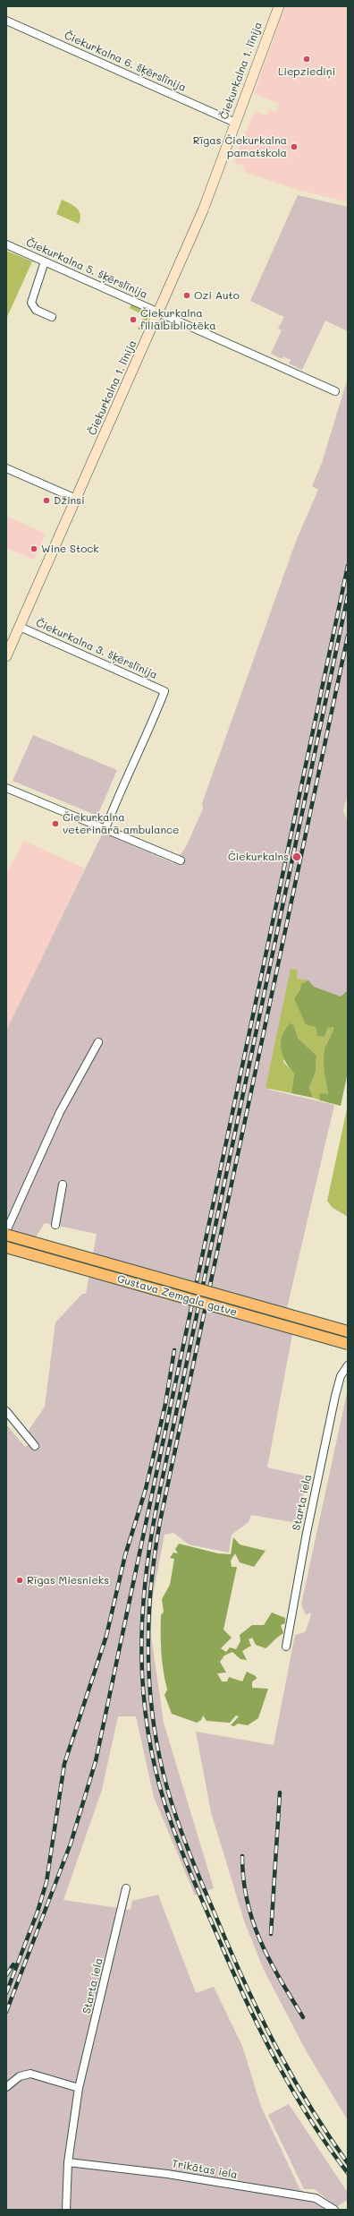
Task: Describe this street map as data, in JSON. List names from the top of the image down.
{
  "streets": {
    "main road": ["Gustava Zemgala gatve"],
    "street": [
      "Čiekurkalna 6. šķērslīnija",
      "Čiekurkalna 1. līnija",
      "Čiekurkalna 5. šķērslīnija",
      "Čiekurkalna 3. šķērslīnija",
      "Starta iela",
      "Trikātas iela"
    ]
  },
  "crossings": [
    ["Čiekurkalna 6. šķērslīnija", "Čiekurkalna 1. līnija"],
    ["Čiekurkalna 1. līnija", "Čiekurkalna 5. šķērslīnija"],
    ["Čiekurkalna 1. līnija", "Čiekurkalna 3. šķērslīnija"],
    ["Starta iela", "Trikātas iela"]
  ],
  "places": [
    "Liepziediņi",
    "Rīgas Čiekurkalna pamatskola",
    "Ozi Auto",
    "Čiekurkalna filiālbibliotēka",
    "Džinsi",
    "Wine Stock",
    "Čiekurkalna veterinārā ambulance",
    "Čiekurkalns",
    "Rīgas Miesnieks"
  ]
}
